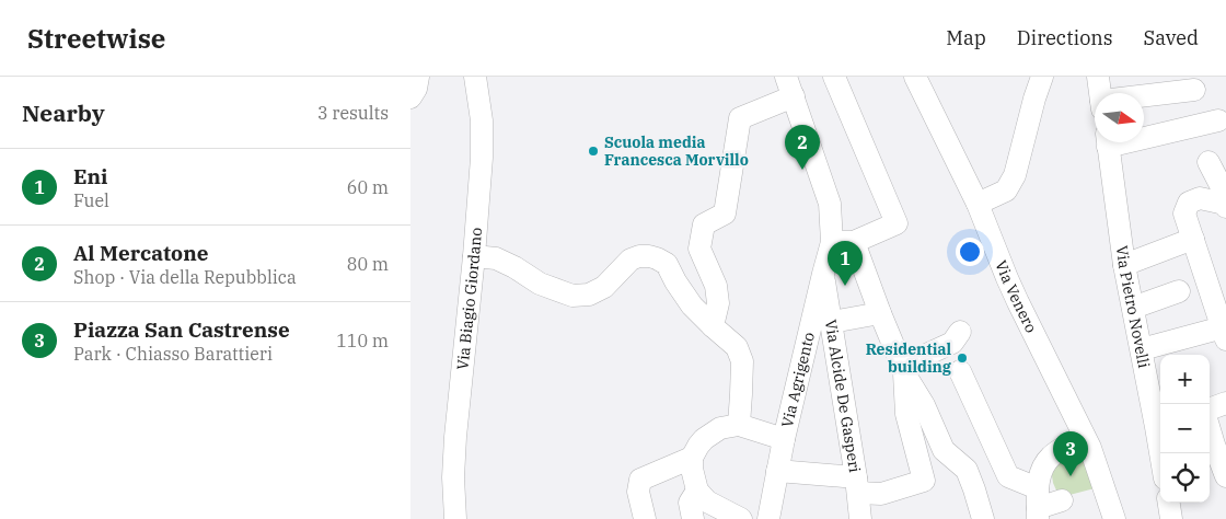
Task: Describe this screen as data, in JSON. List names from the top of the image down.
{
  "streets": {
    "street": [
      "Via Venero",
      "Via Biagio Giordano",
      "Via Pietro Novelli",
      "Via Agrigento",
      "Via Alcide De Gasperi"
    ]
  },
  "crossings": [
    ["Via Agrigento", "Via Alcide De Gasperi"]
  ],
  "places": ["Scuola media Francesca Morvillo", "Residential building"],
  "north": "right",
  "page": {
    "header": "Streetwise",
    "nav": ["Map", "Directions", "Saved"],
    "heading": ["Nearby", "3 results"],
    "pins": ["2", "1", "3"],
    "list": [
      {
        "mark": "1",
        "name": "Eni",
        "note": "Fuel",
        "value": "60 m"
      },
      {
        "mark": "2",
        "name": "Al Mercatone",
        "note": "Shop · Via della Repubblica",
        "value": "80 m"
      },
      {
        "mark": "3",
        "name": "Piazza San Castrense",
        "note": "Park · Chiasso Barattieri",
        "value": "110 m"
      }
    ],
    "map_buttons": ["+", "−"]
  }
}
